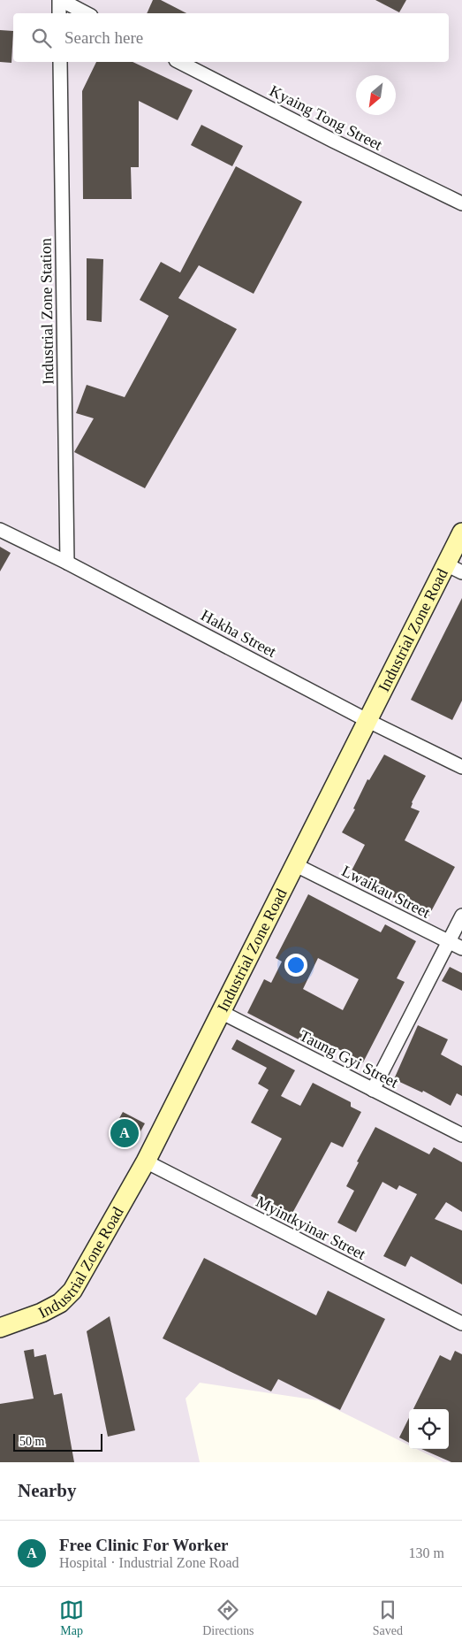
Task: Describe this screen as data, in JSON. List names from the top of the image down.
{
  "streets": {
    "street": [
      "Kyaing Tong Street",
      "Industrial Zone Station",
      "Industrial Zone Road",
      "Hakha Street",
      "Lwaikau Street",
      "Taung Gyi Street",
      "Myintkyinar Street"
    ]
  },
  "crossings": [
    ["Industrial Zone Station", "Hakha Street"],
    ["Industrial Zone Road", "Hakha Street"],
    ["Industrial Zone Road", "Lwaikau Street"],
    ["Industrial Zone Road", "Taung Gyi Street"],
    ["Industrial Zone Road", "Myintkyinar Street"]
  ],
  "scale_bar": "50 m",
  "north": "bottom left",
  "page": {
    "search": "Search here",
    "pins": "A",
    "scale": "50 m",
    "heading": "Nearby",
    "list": [
      {
        "mark": "A",
        "name": "Free Clinic For Worker",
        "note": "Hospital · Industrial Zone Road",
        "value": "130 m"
      }
    ],
    "nav": ["Map", "Directions", "Saved"]
  }
}
